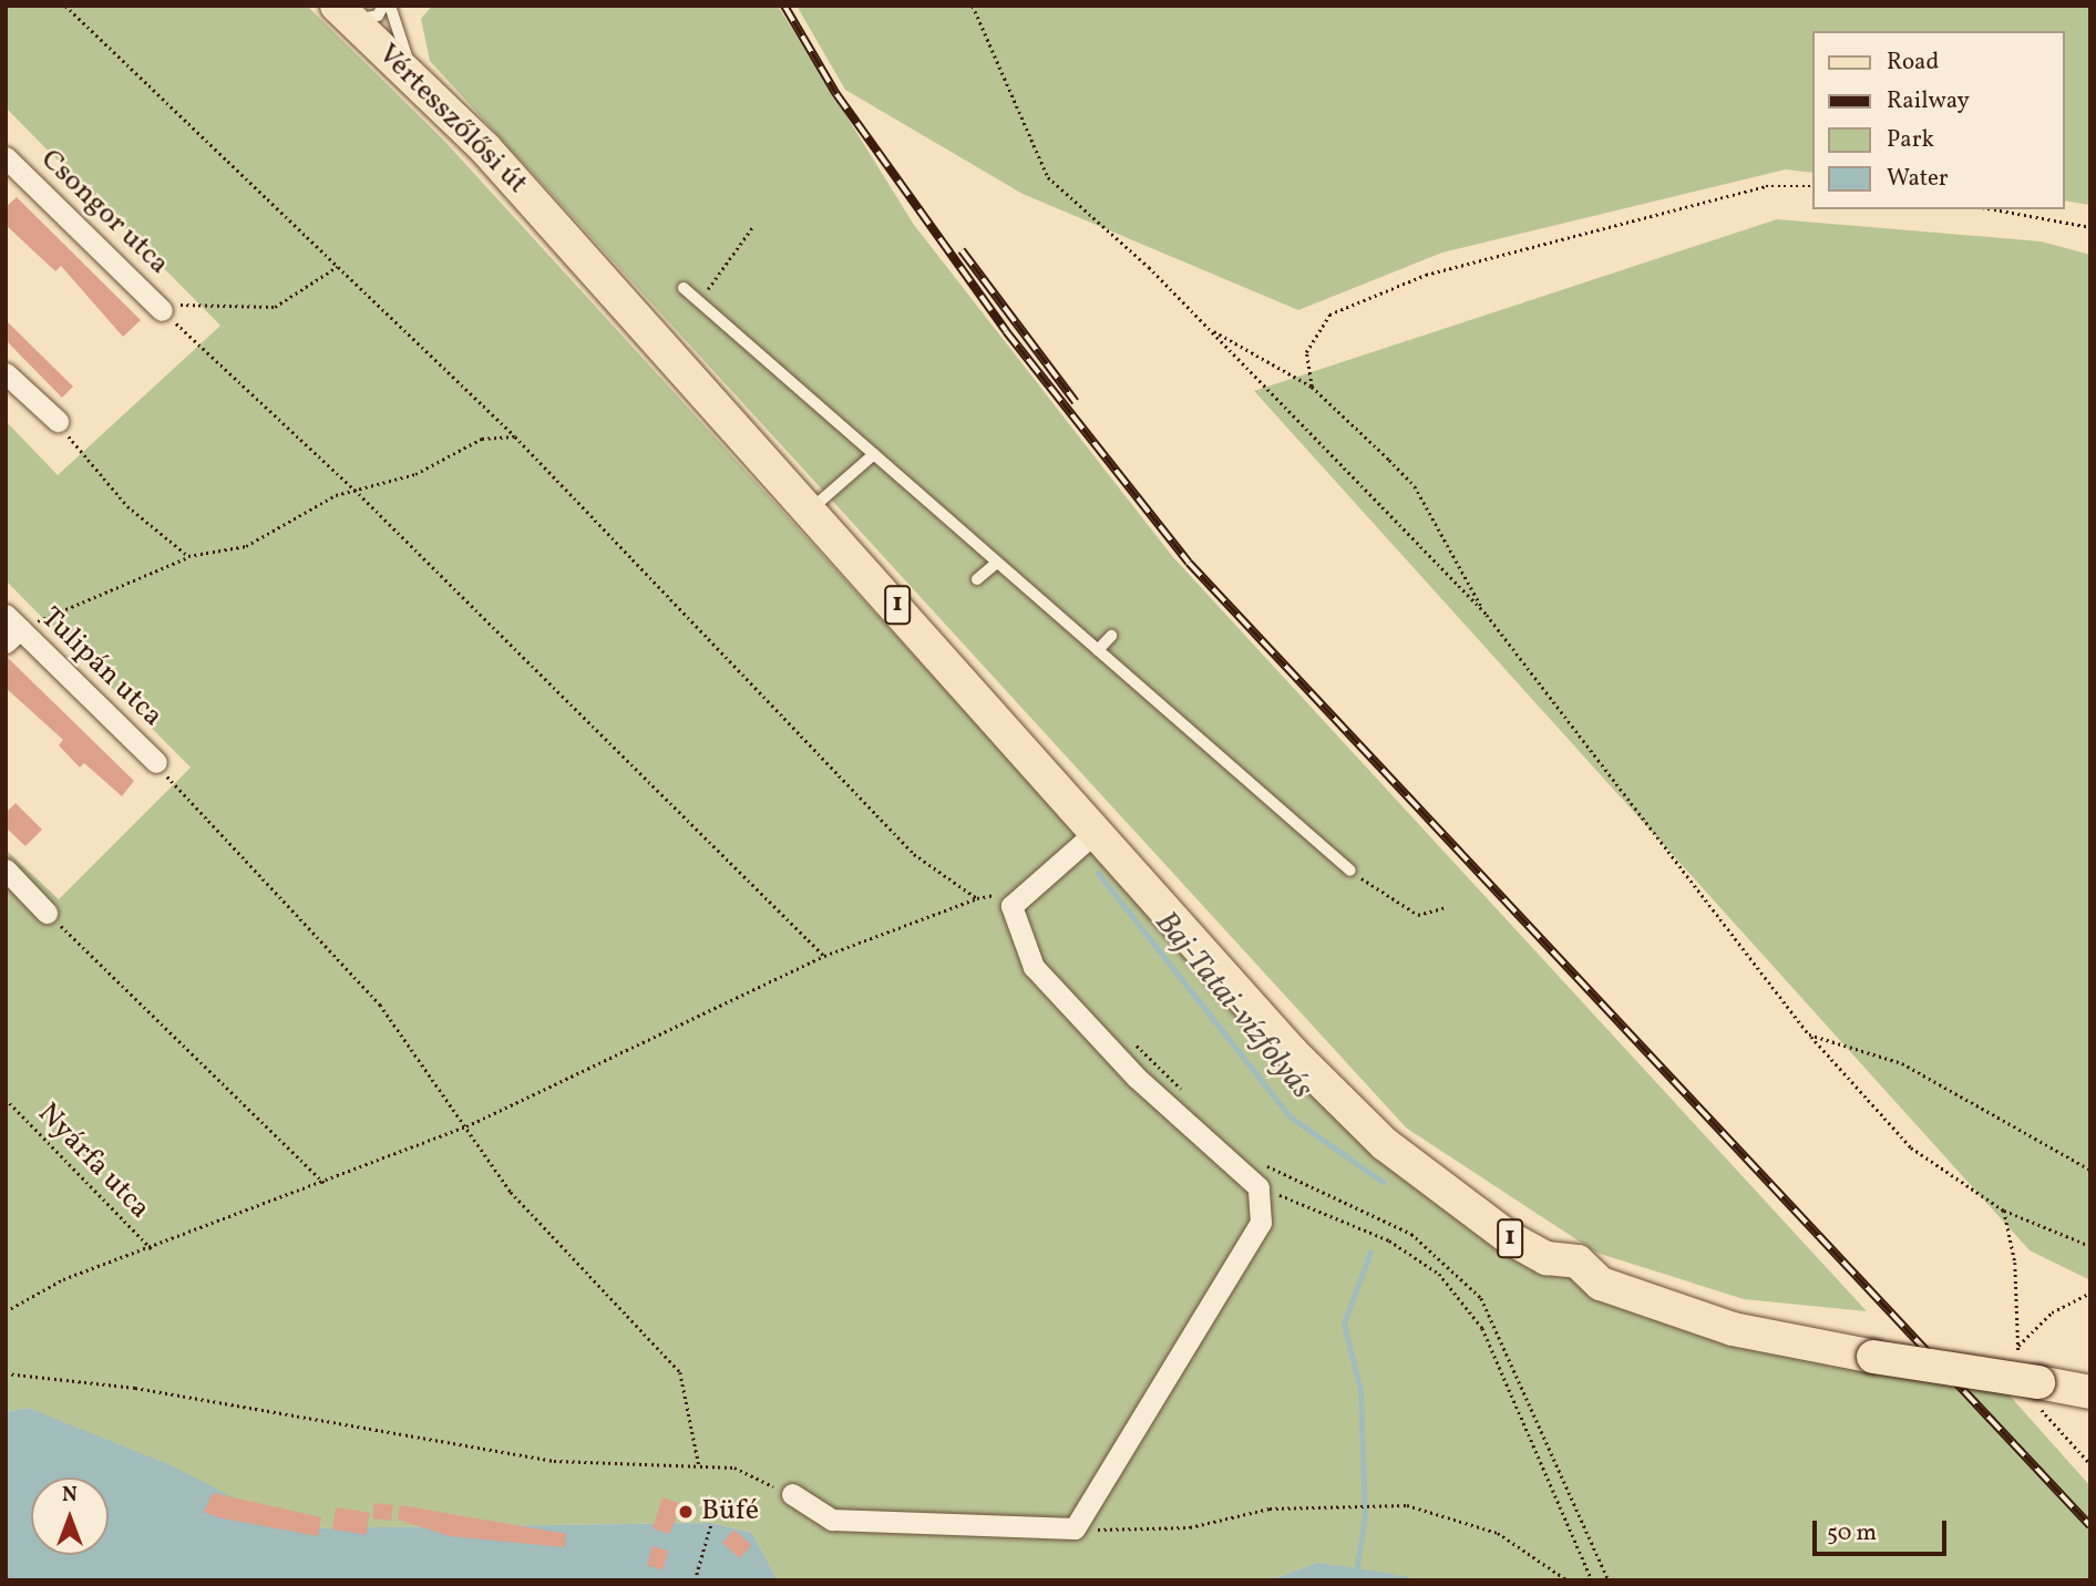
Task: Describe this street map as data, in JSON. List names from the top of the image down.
{
  "streets": {
    "main road": ["Vértesszőlősi út", "1"],
    "street": ["Csongor utca", "Tulipán utca"],
    "path": ["Nyárfa utca"]
  },
  "crossings": [
    ["Vértesszőlősi út", "1"]
  ],
  "water": ["Baj-Tatai-vízfolyás"],
  "places": ["Büfé"],
  "legend": [
    "Road",
    "Railway",
    "Park",
    "Water"
  ],
  "scale_bar": "50 m",
  "north": "top"
}
